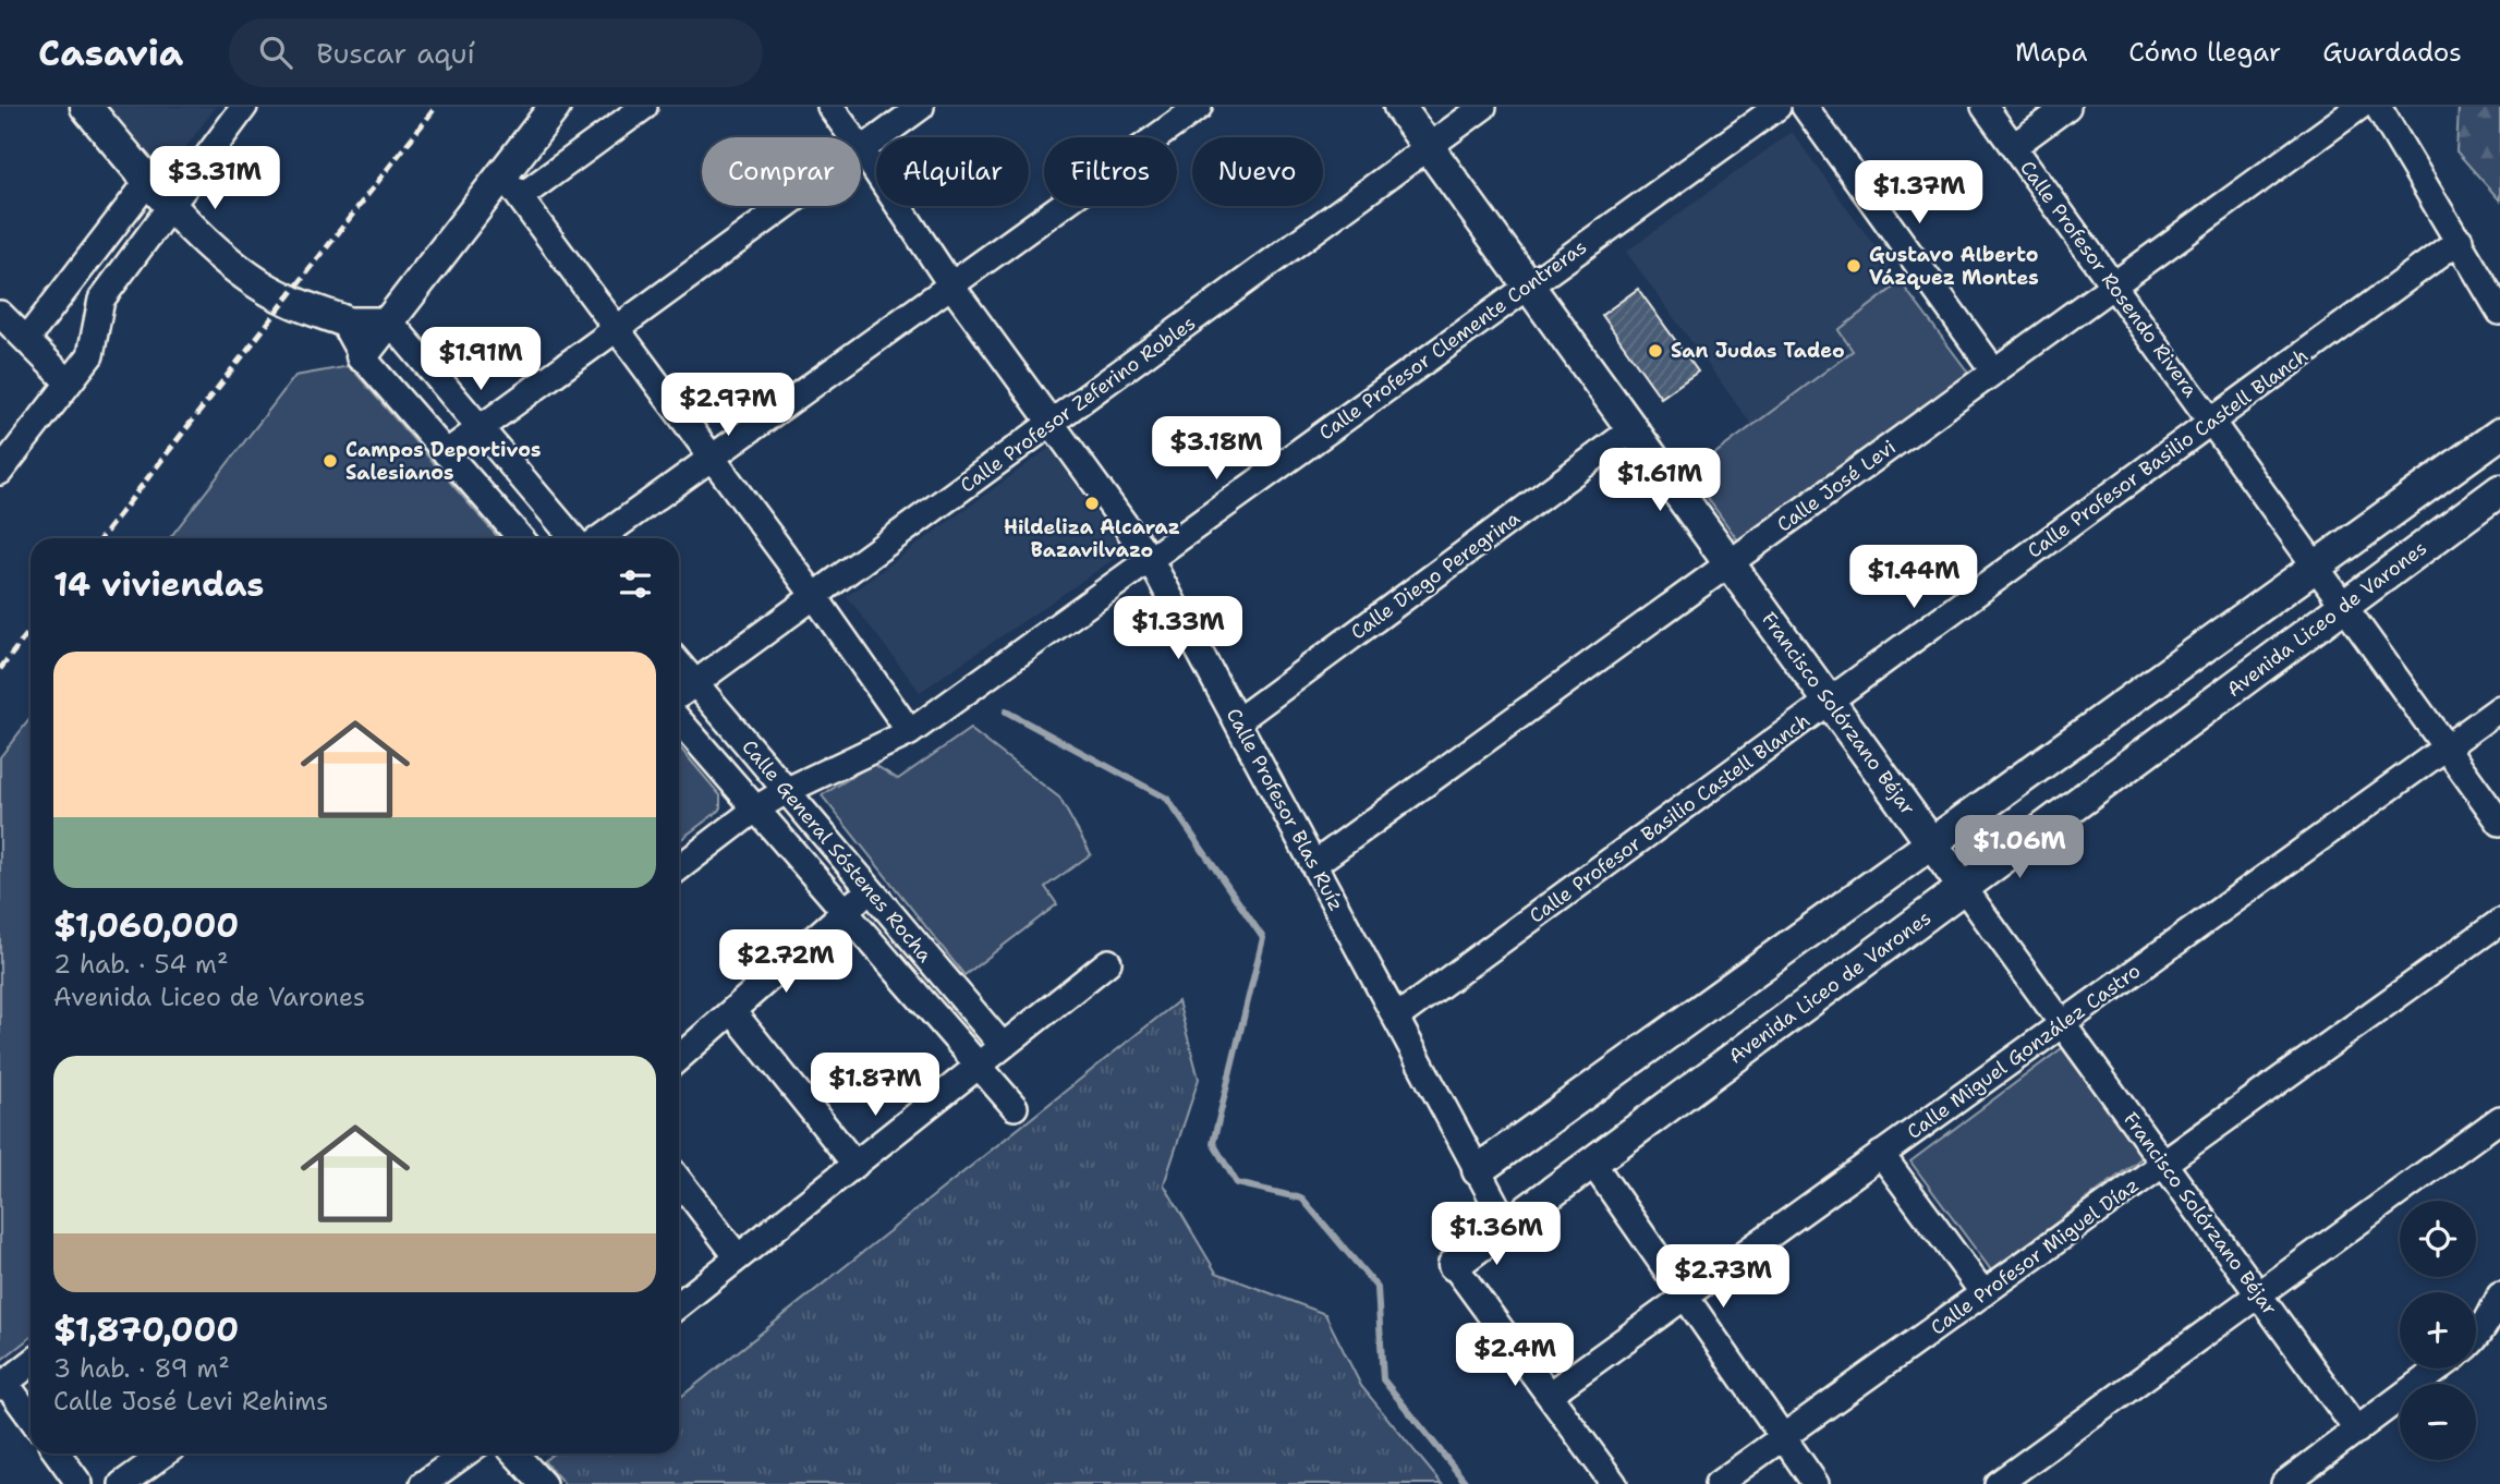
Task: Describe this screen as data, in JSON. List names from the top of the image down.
{
  "streets": {
    "street": [
      "Calle Profesor Rosendo Rivera",
      "Calle Profesor Clemente Contreras",
      "Calle Profesor Zeferino Robles",
      "Calle Profesor Basilio Castell Blanch",
      "Calle José Levi",
      "Calle Diego Peregrina",
      "Avenida Liceo de Varones",
      "Francisco Solórzano Béjar",
      "Calle Profesor Blas Ruíz",
      "Calle General Sóstenes Rocha",
      "Calle Miguel González Castro",
      "Calle Profesor Miguel Díaz"
    ]
  },
  "crossings": [
    ["Calle Profesor Rosendo Rivera", "Calle Profesor Basilio Castell Blanch"],
    ["Calle Profesor Rosendo Rivera", "Calle José Levi"],
    ["Calle Profesor Rosendo Rivera", "Avenida Liceo de Varones"],
    ["Calle Profesor Rosendo Rivera", "Calle Miguel González Castro"],
    ["Calle Profesor Clemente Contreras", "Francisco Solórzano Béjar"],
    ["Calle Profesor Clemente Contreras", "Calle Profesor Blas Ruíz"],
    ["Calle Profesor Clemente Contreras", "Calle General Sóstenes Rocha"],
    ["Calle Profesor Zeferino Robles", "Francisco Solórzano Béjar"],
    ["Calle Profesor Zeferino Robles", "Calle Profesor Blas Ruíz"],
    ["Calle Profesor Zeferino Robles", "Calle General Sóstenes Rocha"],
    ["Calle Profesor Basilio Castell Blanch", "Francisco Solórzano Béjar"],
    ["Calle Profesor Basilio Castell Blanch", "Calle Profesor Blas Ruíz"],
    ["Calle José Levi", "Francisco Solórzano Béjar"],
    ["Calle José Levi", "Calle Profesor Blas Ruíz"],
    ["Calle Diego Peregrina", "Francisco Solórzano Béjar"],
    ["Calle Diego Peregrina", "Calle Profesor Blas Ruíz"],
    ["Avenida Liceo de Varones", "Francisco Solórzano Béjar"],
    ["Avenida Liceo de Varones", "Calle Profesor Blas Ruíz"],
    ["Francisco Solórzano Béjar", "Calle Miguel González Castro"],
    ["Francisco Solórzano Béjar", "Calle Profesor Miguel Díaz"]
  ],
  "places": [
    "Gustavo Alberto Vázquez Montes",
    "San Judas Tadeo",
    "Campos Deportivos Salesianos",
    "Hildeliza Alcaraz Bazavilvazo"
  ],
  "page": {
    "header": "Casavia",
    "search": "Buscar aquí",
    "nav": ["Mapa", "Cómo llegar", "Guardados"],
    "chip": [
      "Comprar",
      "Alquilar",
      "Filtros",
      "Nuevo"
    ],
    "price": [
      "$3.31M",
      "$1.37M",
      "$1.91M",
      "$2.97M",
      "$3.18M",
      "$1.61M",
      "$1.44M",
      "$1.33M",
      "$1.06M",
      "$2.72M",
      "$1.87M",
      "$1.36M",
      "$2.73M",
      "$2.4M"
    ],
    "heading": "14 viviendas",
    "list": [
      {
        "name": "$1,060,000",
        "note": "2 hab. · 54 m² · Avenida Liceo de Varones"
      },
      {
        "name": "$1,870,000",
        "note": "3 hab. · 89 m² · Calle José Levi Rehims"
      }
    ],
    "map_buttons": ["+", "−"]
  }
}
